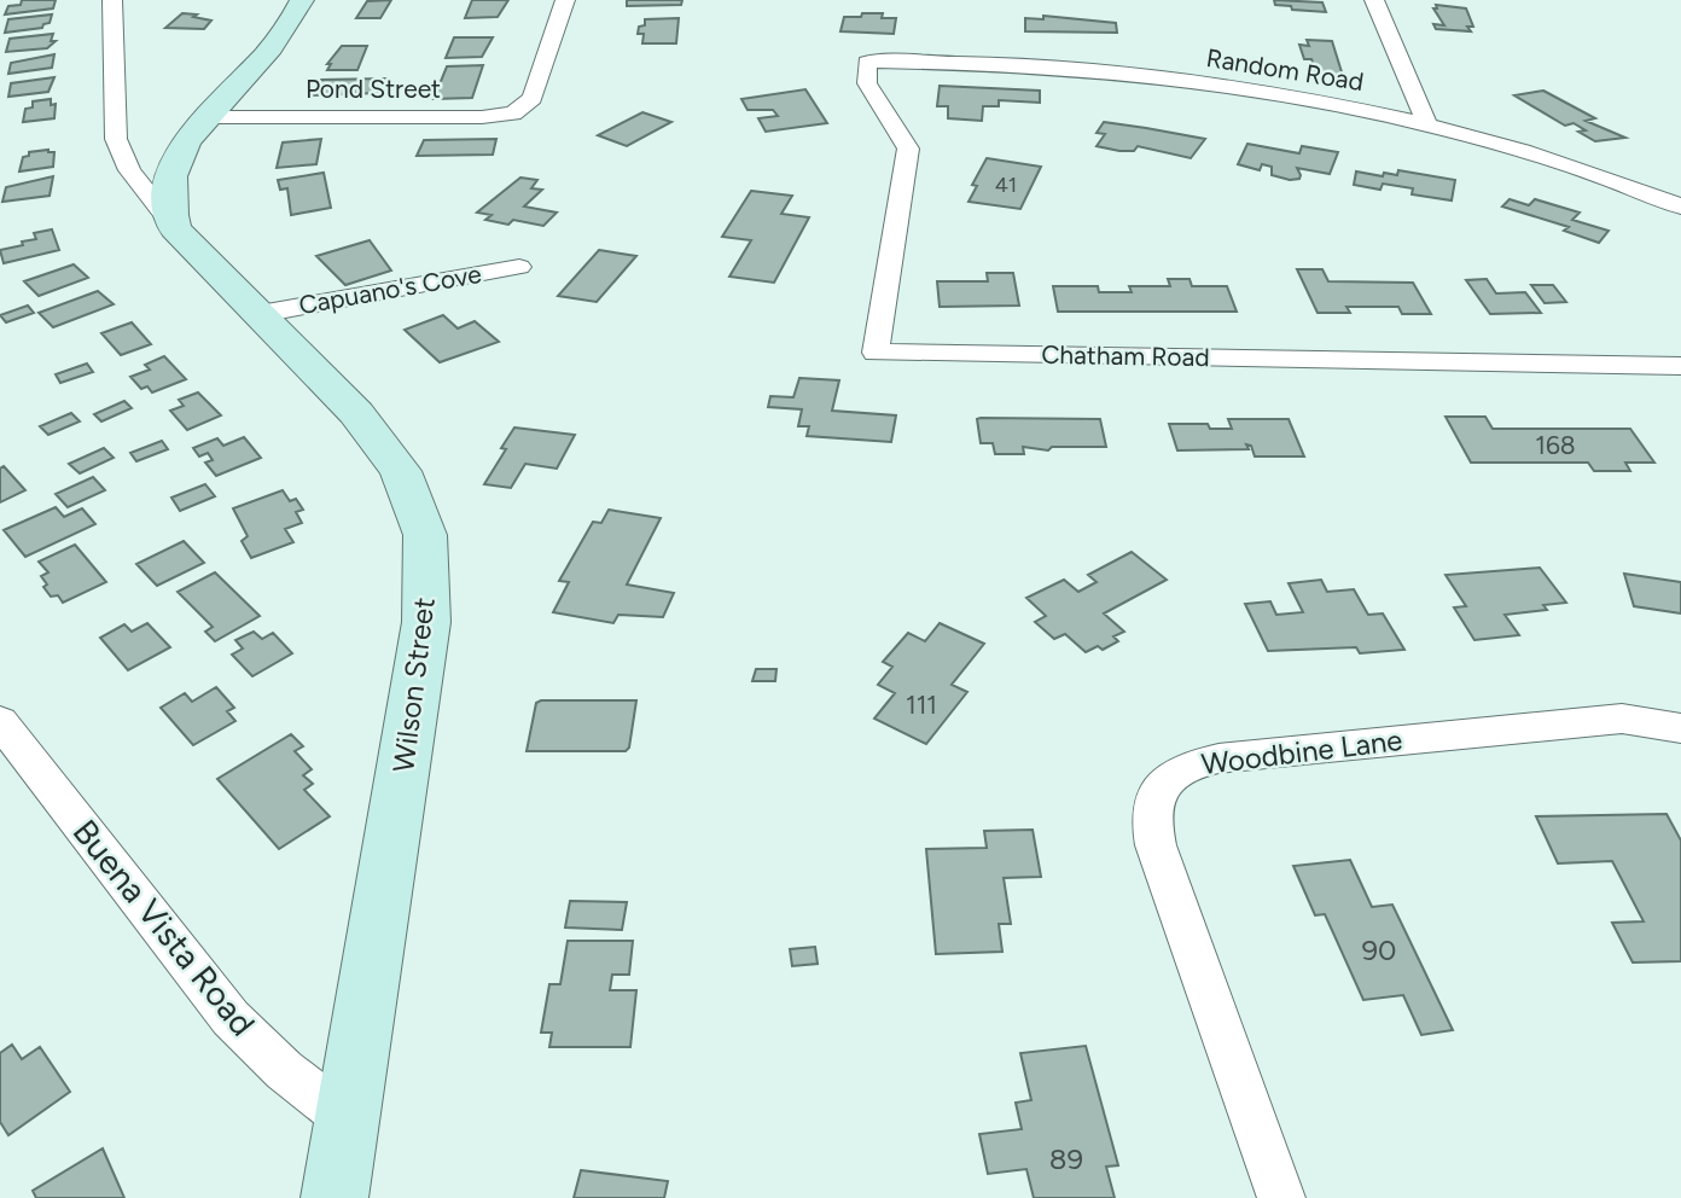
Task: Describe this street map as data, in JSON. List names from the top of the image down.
{
  "streets": {
    "main road": ["Wilson Street"],
    "street": [
      "Random Road",
      "Pond Street",
      "Capuano's Cove",
      "Chatham Road",
      "Woodbine Lane",
      "Buena Vista Road"
    ]
  },
  "crossings": [
    ["Random Road", "Chatham Road"],
    ["Capuano's Cove", "Wilson Street"],
    ["Wilson Street", "Buena Vista Road"]
  ],
  "house_numbers": [
    "41",
    "168",
    "111",
    "90",
    "89"
  ]
}
